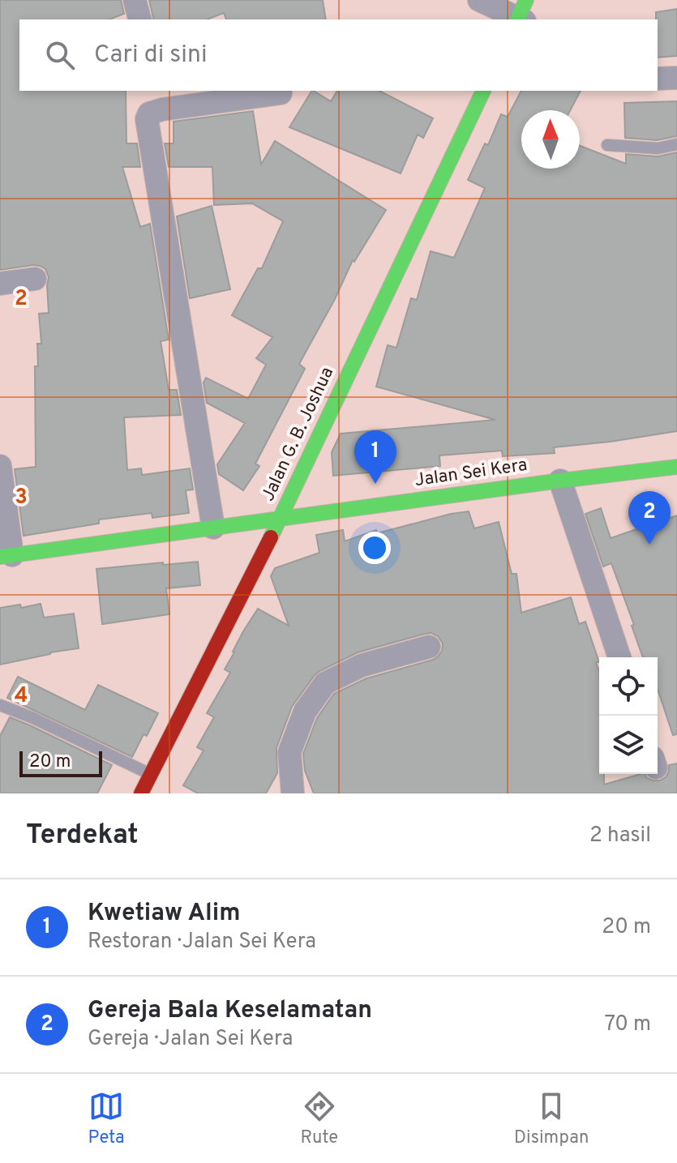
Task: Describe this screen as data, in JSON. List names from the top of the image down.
{
  "streets": {
    "street": ["Jalan G. B. Joshua", "Jalan Sei Kera"]
  },
  "crossings": [
    ["Jalan G. B. Joshua", "Jalan Sei Kera"]
  ],
  "scale_bar": "20 m",
  "north": "top",
  "page": {
    "search": "Cari di sini",
    "pins": ["1", "2"],
    "scale": "20 m",
    "heading": ["Terdekat", "2 hasil"],
    "list": [
      {
        "mark": "1",
        "name": "Kwetiaw Alim",
        "note": "Restoran · Jalan Sei Kera",
        "value": "20 m"
      },
      {
        "mark": "2",
        "name": "Gereja Bala Keselamatan",
        "note": "Gereja · Jalan Sei Kera",
        "value": "70 m"
      }
    ],
    "nav": ["Peta", "Rute", "Disimpan"]
  },
  "grid": {
    "rows": ["2", "3", "4"]
  }
}
